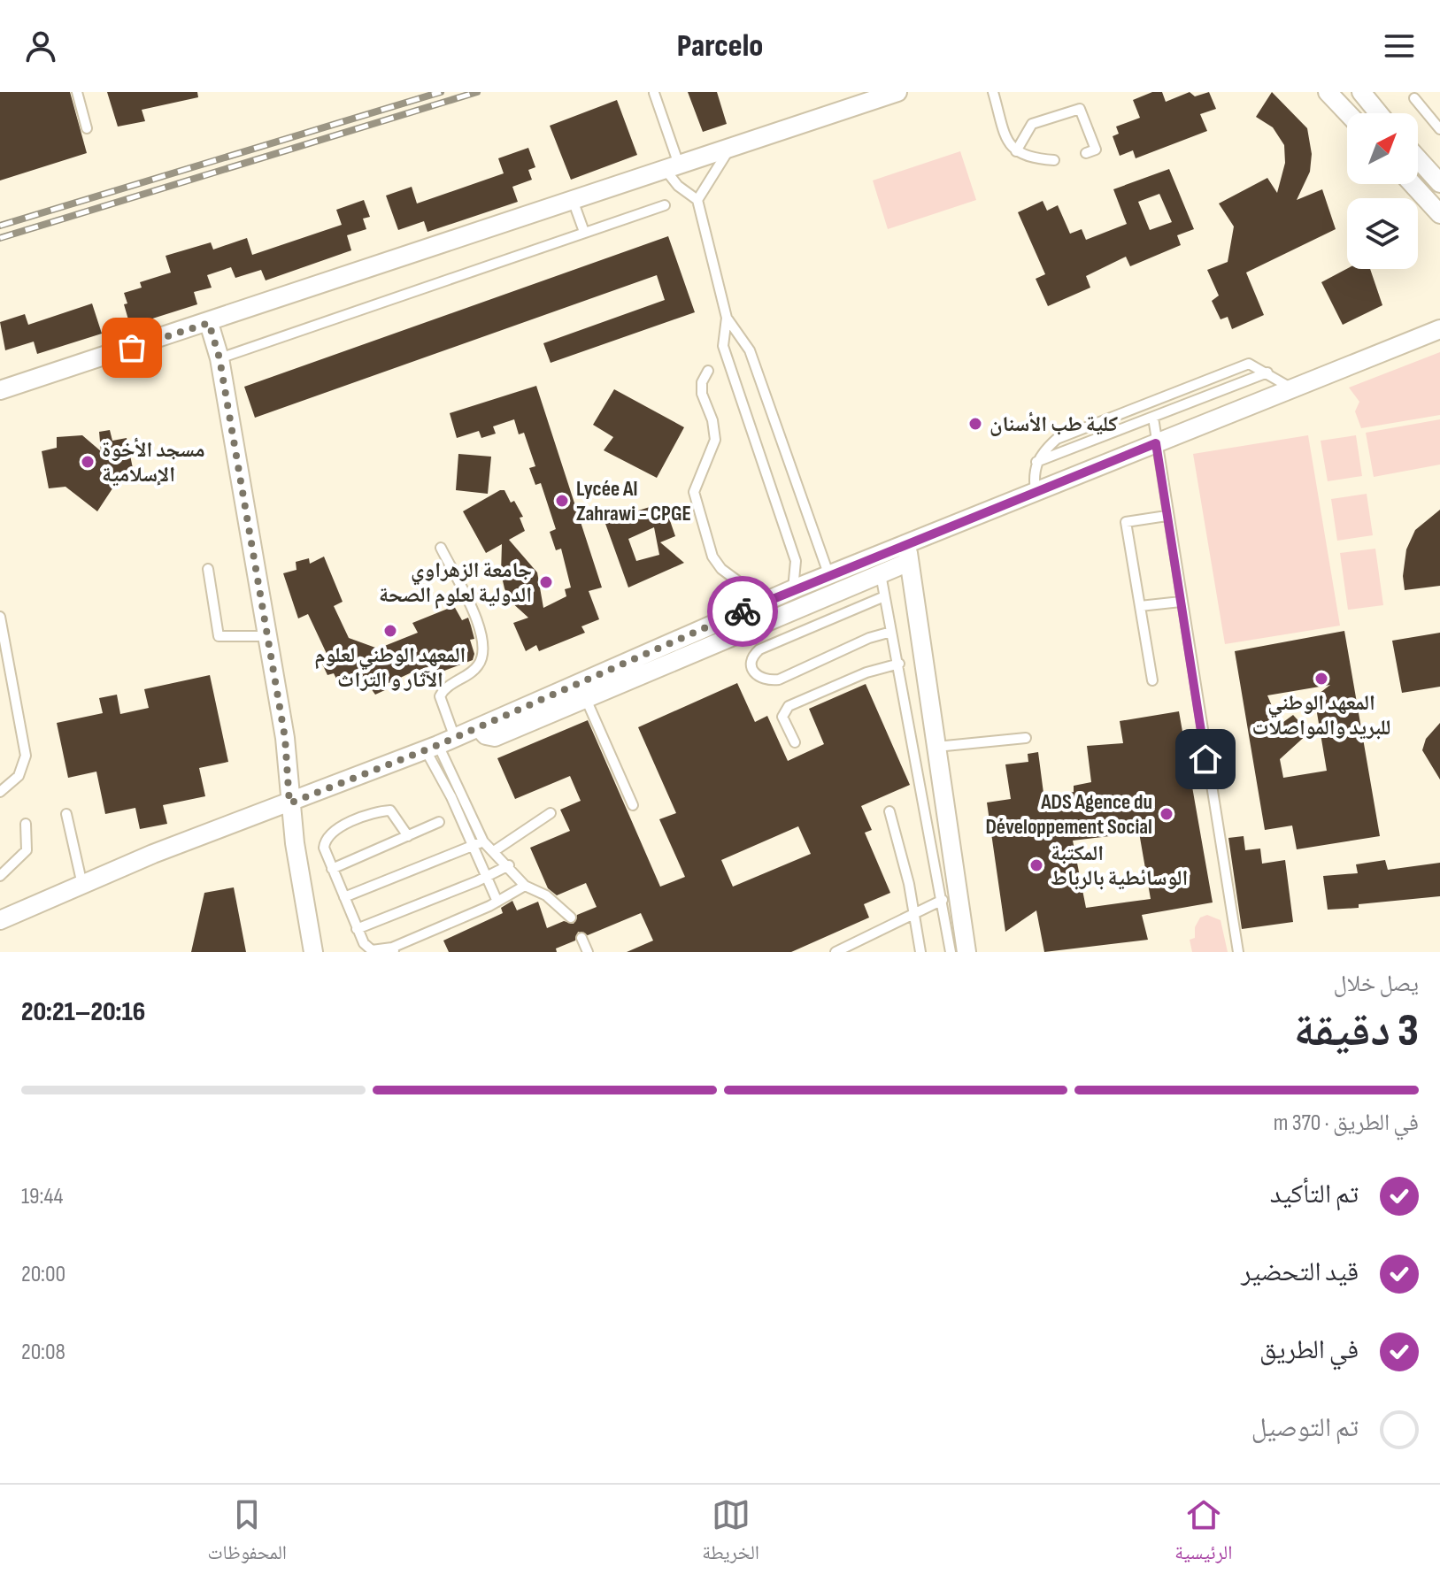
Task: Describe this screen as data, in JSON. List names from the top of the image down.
{
  "places": [
    "كلية طب الأسنان",
    "مسجد الأخوة الإسلامية",
    "Lycée Al Zahrawi - CPGE",
    "جامعة الزهراوي الدولية لعلوم الصحة",
    "المعهد الوطني لعلوم الآثار و التراث",
    "المعهد الوطني للبريد والمواصلات",
    "ADS Agence du Développement Social",
    "المكتبة الوسائطية بالرباط"
  ],
  "north": "top right",
  "page": {
    "header": "Parcelo",
    "heading": ["3 دقيقة", "يصل خلال", "20:16–20:21"],
    "bar": "في الطريق · 370 m",
    "list": [
      ["تم التأكيد", "19:44"],
      ["قيد التحضير", "20:00"],
      ["في الطريق", "20:08"],
      "تم التوصيل"
    ],
    "tabs": ["الرئيسية", "الخريطة", "المحفوظات"]
  }
}
